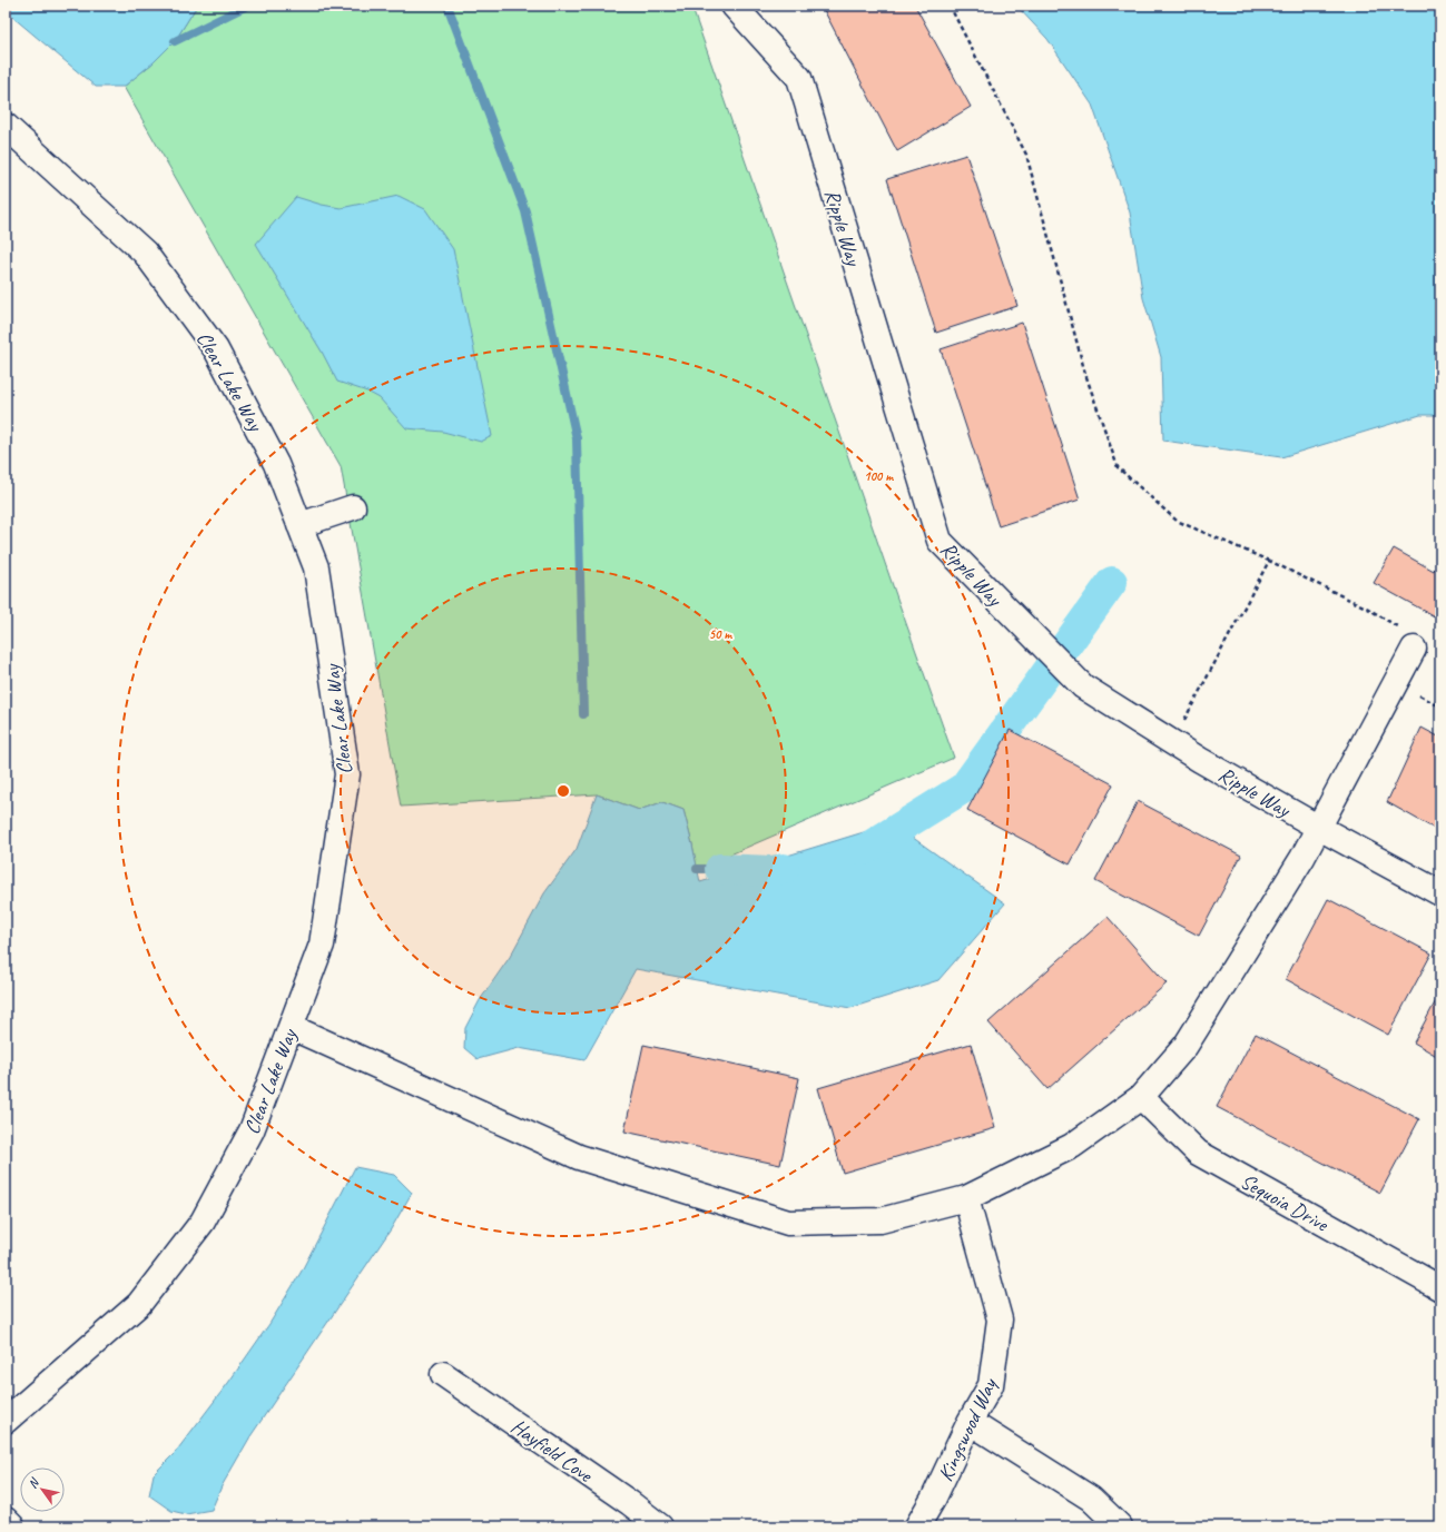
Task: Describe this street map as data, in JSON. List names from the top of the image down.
{
  "streets": {
    "street": [
      "Ripple Way",
      "Clear Lake Way",
      "Sequoia Drive",
      "Kingswood Way",
      "Hayfield Cove"
    ]
  },
  "north": "top left",
  "rings": ["100 m", "50 m"]
}
